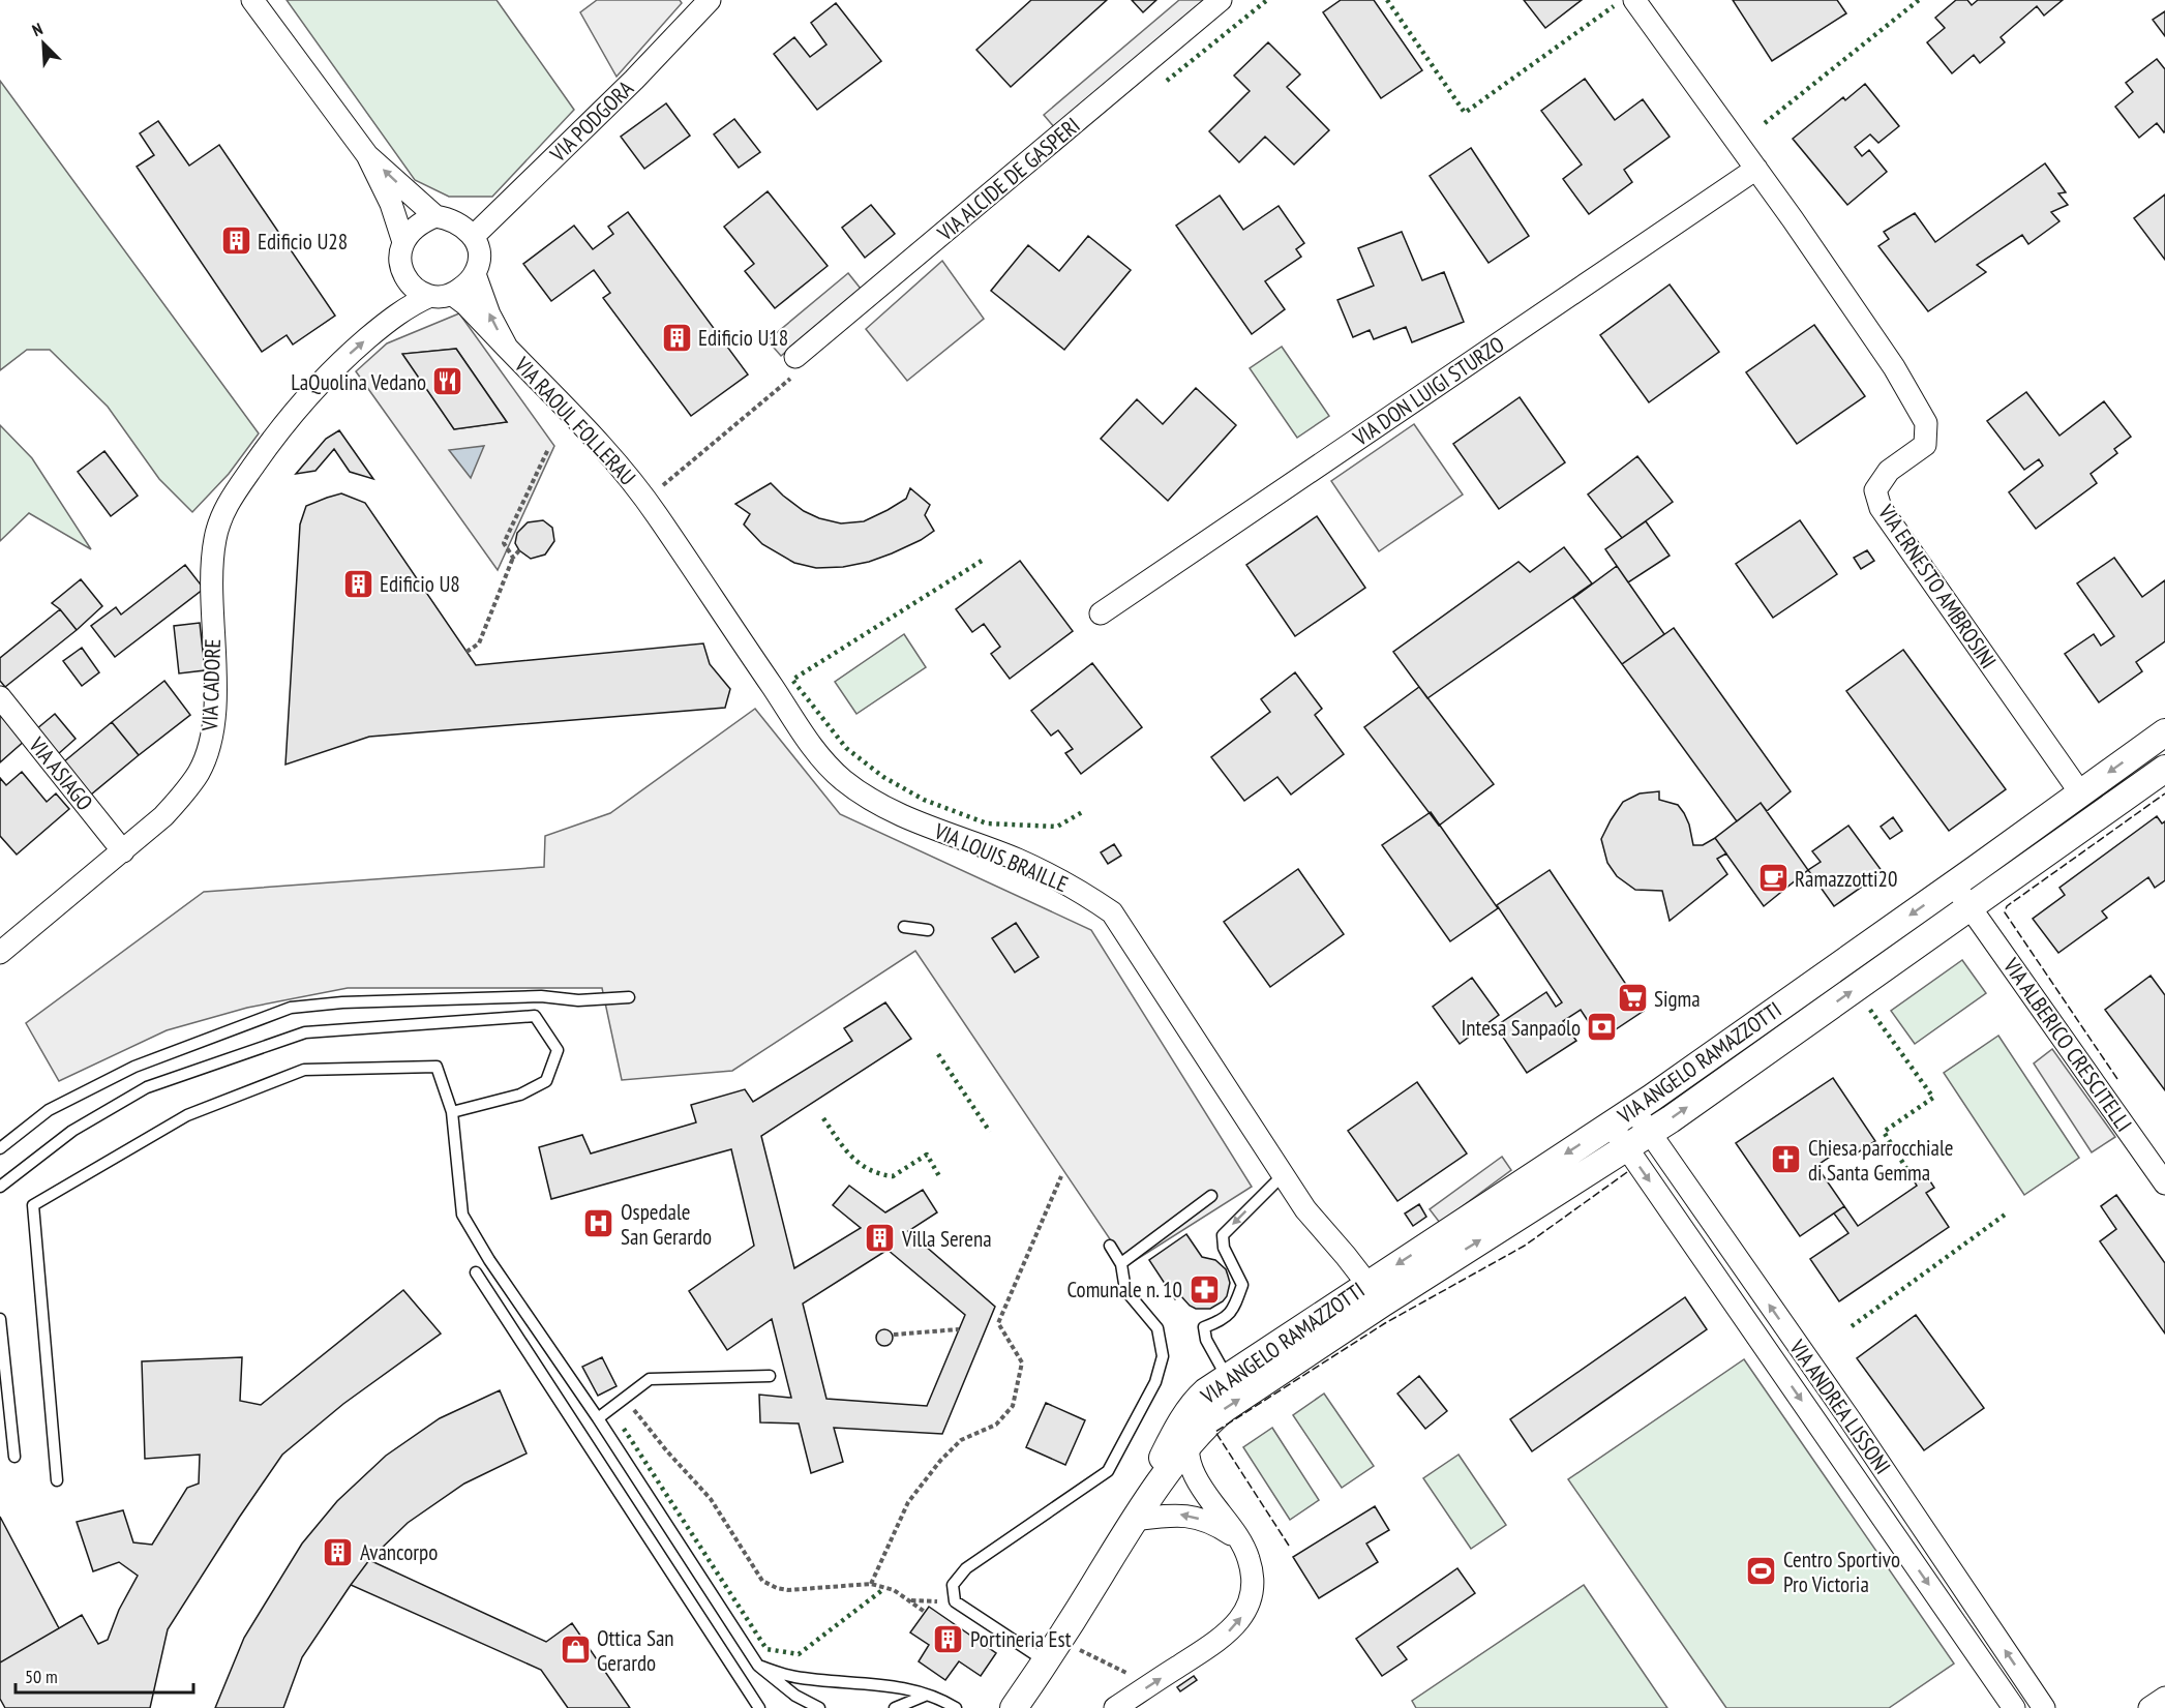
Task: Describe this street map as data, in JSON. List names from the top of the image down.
{
  "streets": {
    "street": [
      "VIA PODGORA",
      "VIA ALCIDE DE GASPERI",
      "VIA DON LUIGI STURZO",
      "VIA RAOUL FOLLERAU",
      "VIA ERNESTO AMBROSINI",
      "VIA CADORE",
      "VIA ASIAGO",
      "VIA LOUIS BRAILLE",
      "VIA ALBERICO CRESCITELLI",
      "VIA ANGELO RAMAZZOTTI",
      "VIA ANDREA LISSONI"
    ]
  },
  "crossings": [
    ["VIA PODGORA", "VIA RAOUL FOLLERAU"],
    ["VIA PODGORA", "VIA CADORE"],
    ["VIA DON LUIGI STURZO", "VIA ERNESTO AMBROSINI"],
    ["VIA RAOUL FOLLERAU", "VIA CADORE"],
    ["VIA RAOUL FOLLERAU", "VIA LOUIS BRAILLE"],
    ["VIA ERNESTO AMBROSINI", "VIA ANGELO RAMAZZOTTI"],
    ["VIA CADORE", "VIA ASIAGO"],
    ["VIA LOUIS BRAILLE", "VIA ANGELO RAMAZZOTTI"],
    ["VIA ALBERICO CRESCITELLI", "VIA ANGELO RAMAZZOTTI"],
    ["VIA ANGELO RAMAZZOTTI", "VIA ANDREA LISSONI"]
  ],
  "one_way": ["VIA CADORE"],
  "places": {
    "building": [
      "Edificio U28",
      "Edificio U18",
      "Edificio U8",
      "Villa Serena",
      "Avancorpo",
      "Portineria Est"
    ],
    "restaurant": ["LaQuolina Vedano"],
    "cafe": ["Ramazzotti20"],
    "supermarket": ["Sigma"],
    "bank": ["Intesa Sanpaolo"],
    "church": ["Chiesa parrocchiale di Santa Gemma"],
    "hospital": ["Ospedale San Gerardo"],
    "pharmacy": ["Comunale n. 10"],
    "sports": ["Centro Sportivo Pro Victoria"],
    "shop": ["Ottica San Gerardo"]
  },
  "scale_bar": "50 m",
  "north": "top left"
}
